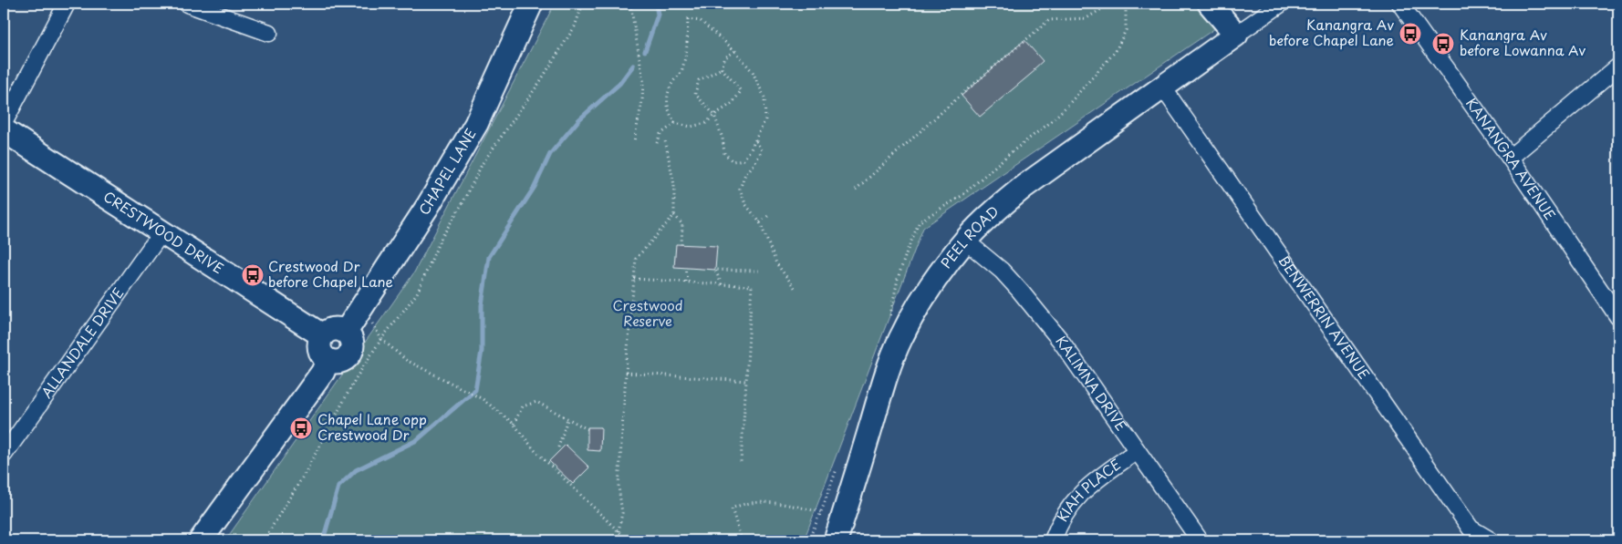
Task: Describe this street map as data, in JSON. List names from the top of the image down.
{
  "streets": {
    "street": [
      "KANANGRA AVENUE",
      "CHAPEL LANE",
      "CRESTWOOD DRIVE",
      "PEEL ROAD",
      "BENWERRIN AVENUE",
      "ALLANDALE DRIVE",
      "KALIMNA DRIVE",
      "KIAH PLACE"
    ]
  },
  "crossings": [
    ["CRESTWOOD DRIVE", "ALLANDALE DRIVE"],
    ["PEEL ROAD", "BENWERRIN AVENUE"],
    ["PEEL ROAD", "KALIMNA DRIVE"],
    ["KALIMNA DRIVE", "KIAH PLACE"]
  ],
  "parks": ["Crestwood Reserve"],
  "places": {
    "bus stop": [
      "Kanangra Av before Chapel Lane",
      "Kanangra Av before Lowanna Av",
      "Crestwood Dr before Chapel Lane",
      "Chapel Lane opp Crestwood Dr"
    ]
  }
}
